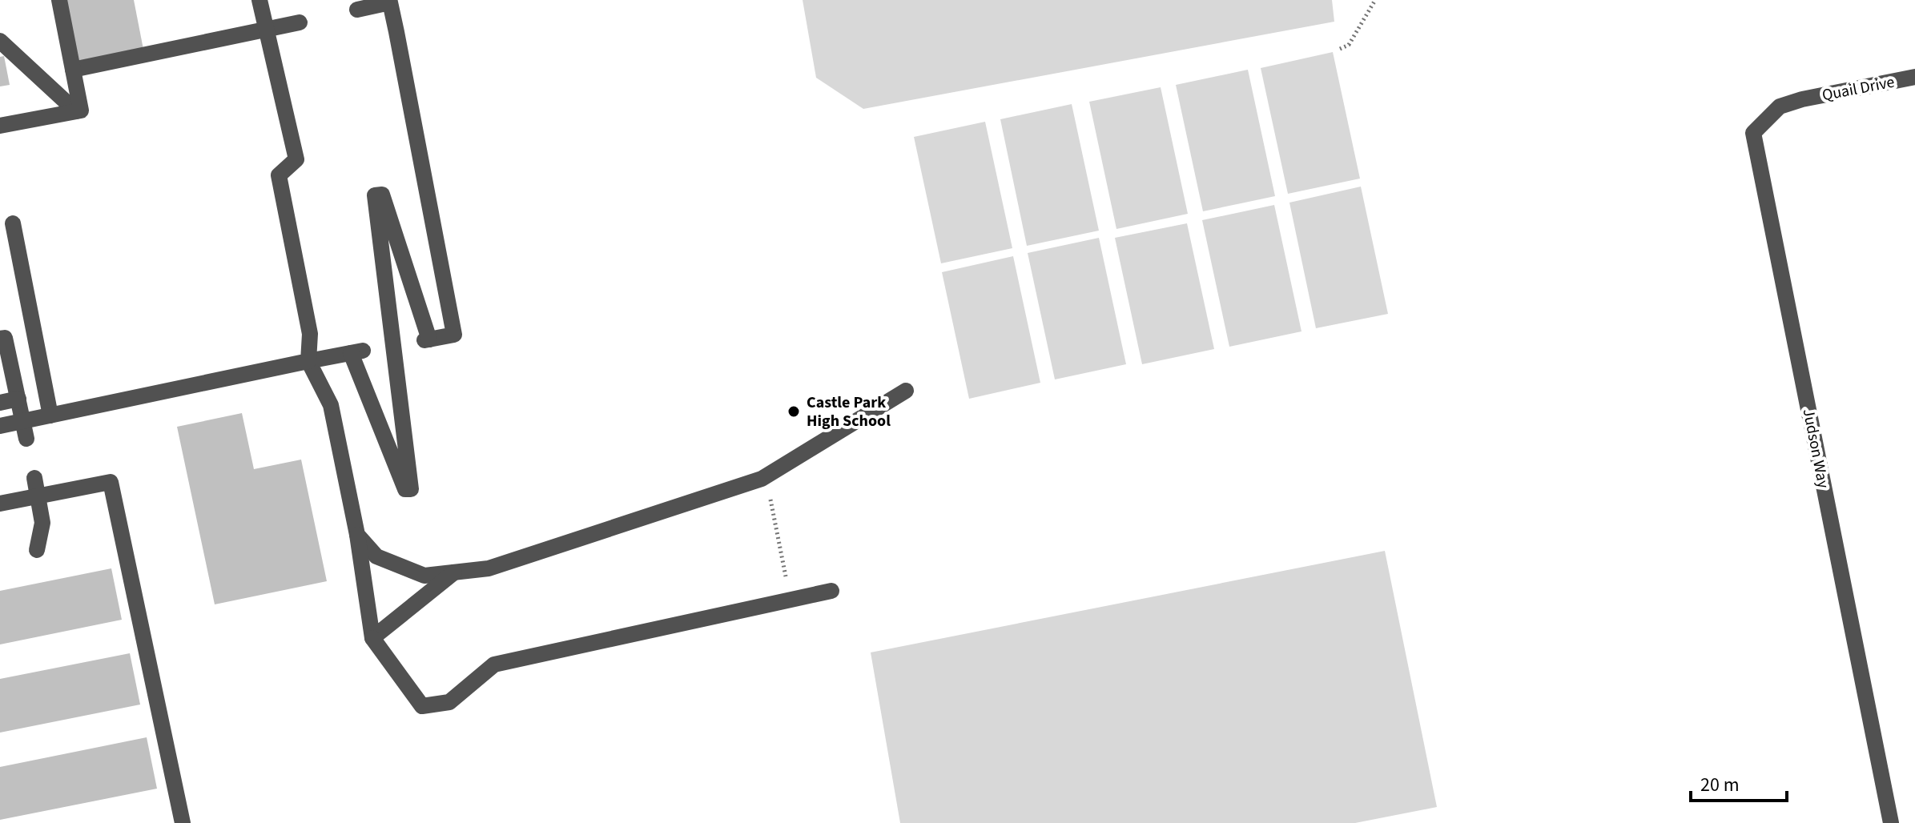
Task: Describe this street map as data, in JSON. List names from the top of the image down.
{
  "streets": {
    "street": ["Quail Drive", "Judson Way"]
  },
  "crossings": [
    ["Quail Drive", "Judson Way"]
  ],
  "places": ["Castle Park High School"],
  "scale_bar": "20 m"
}
